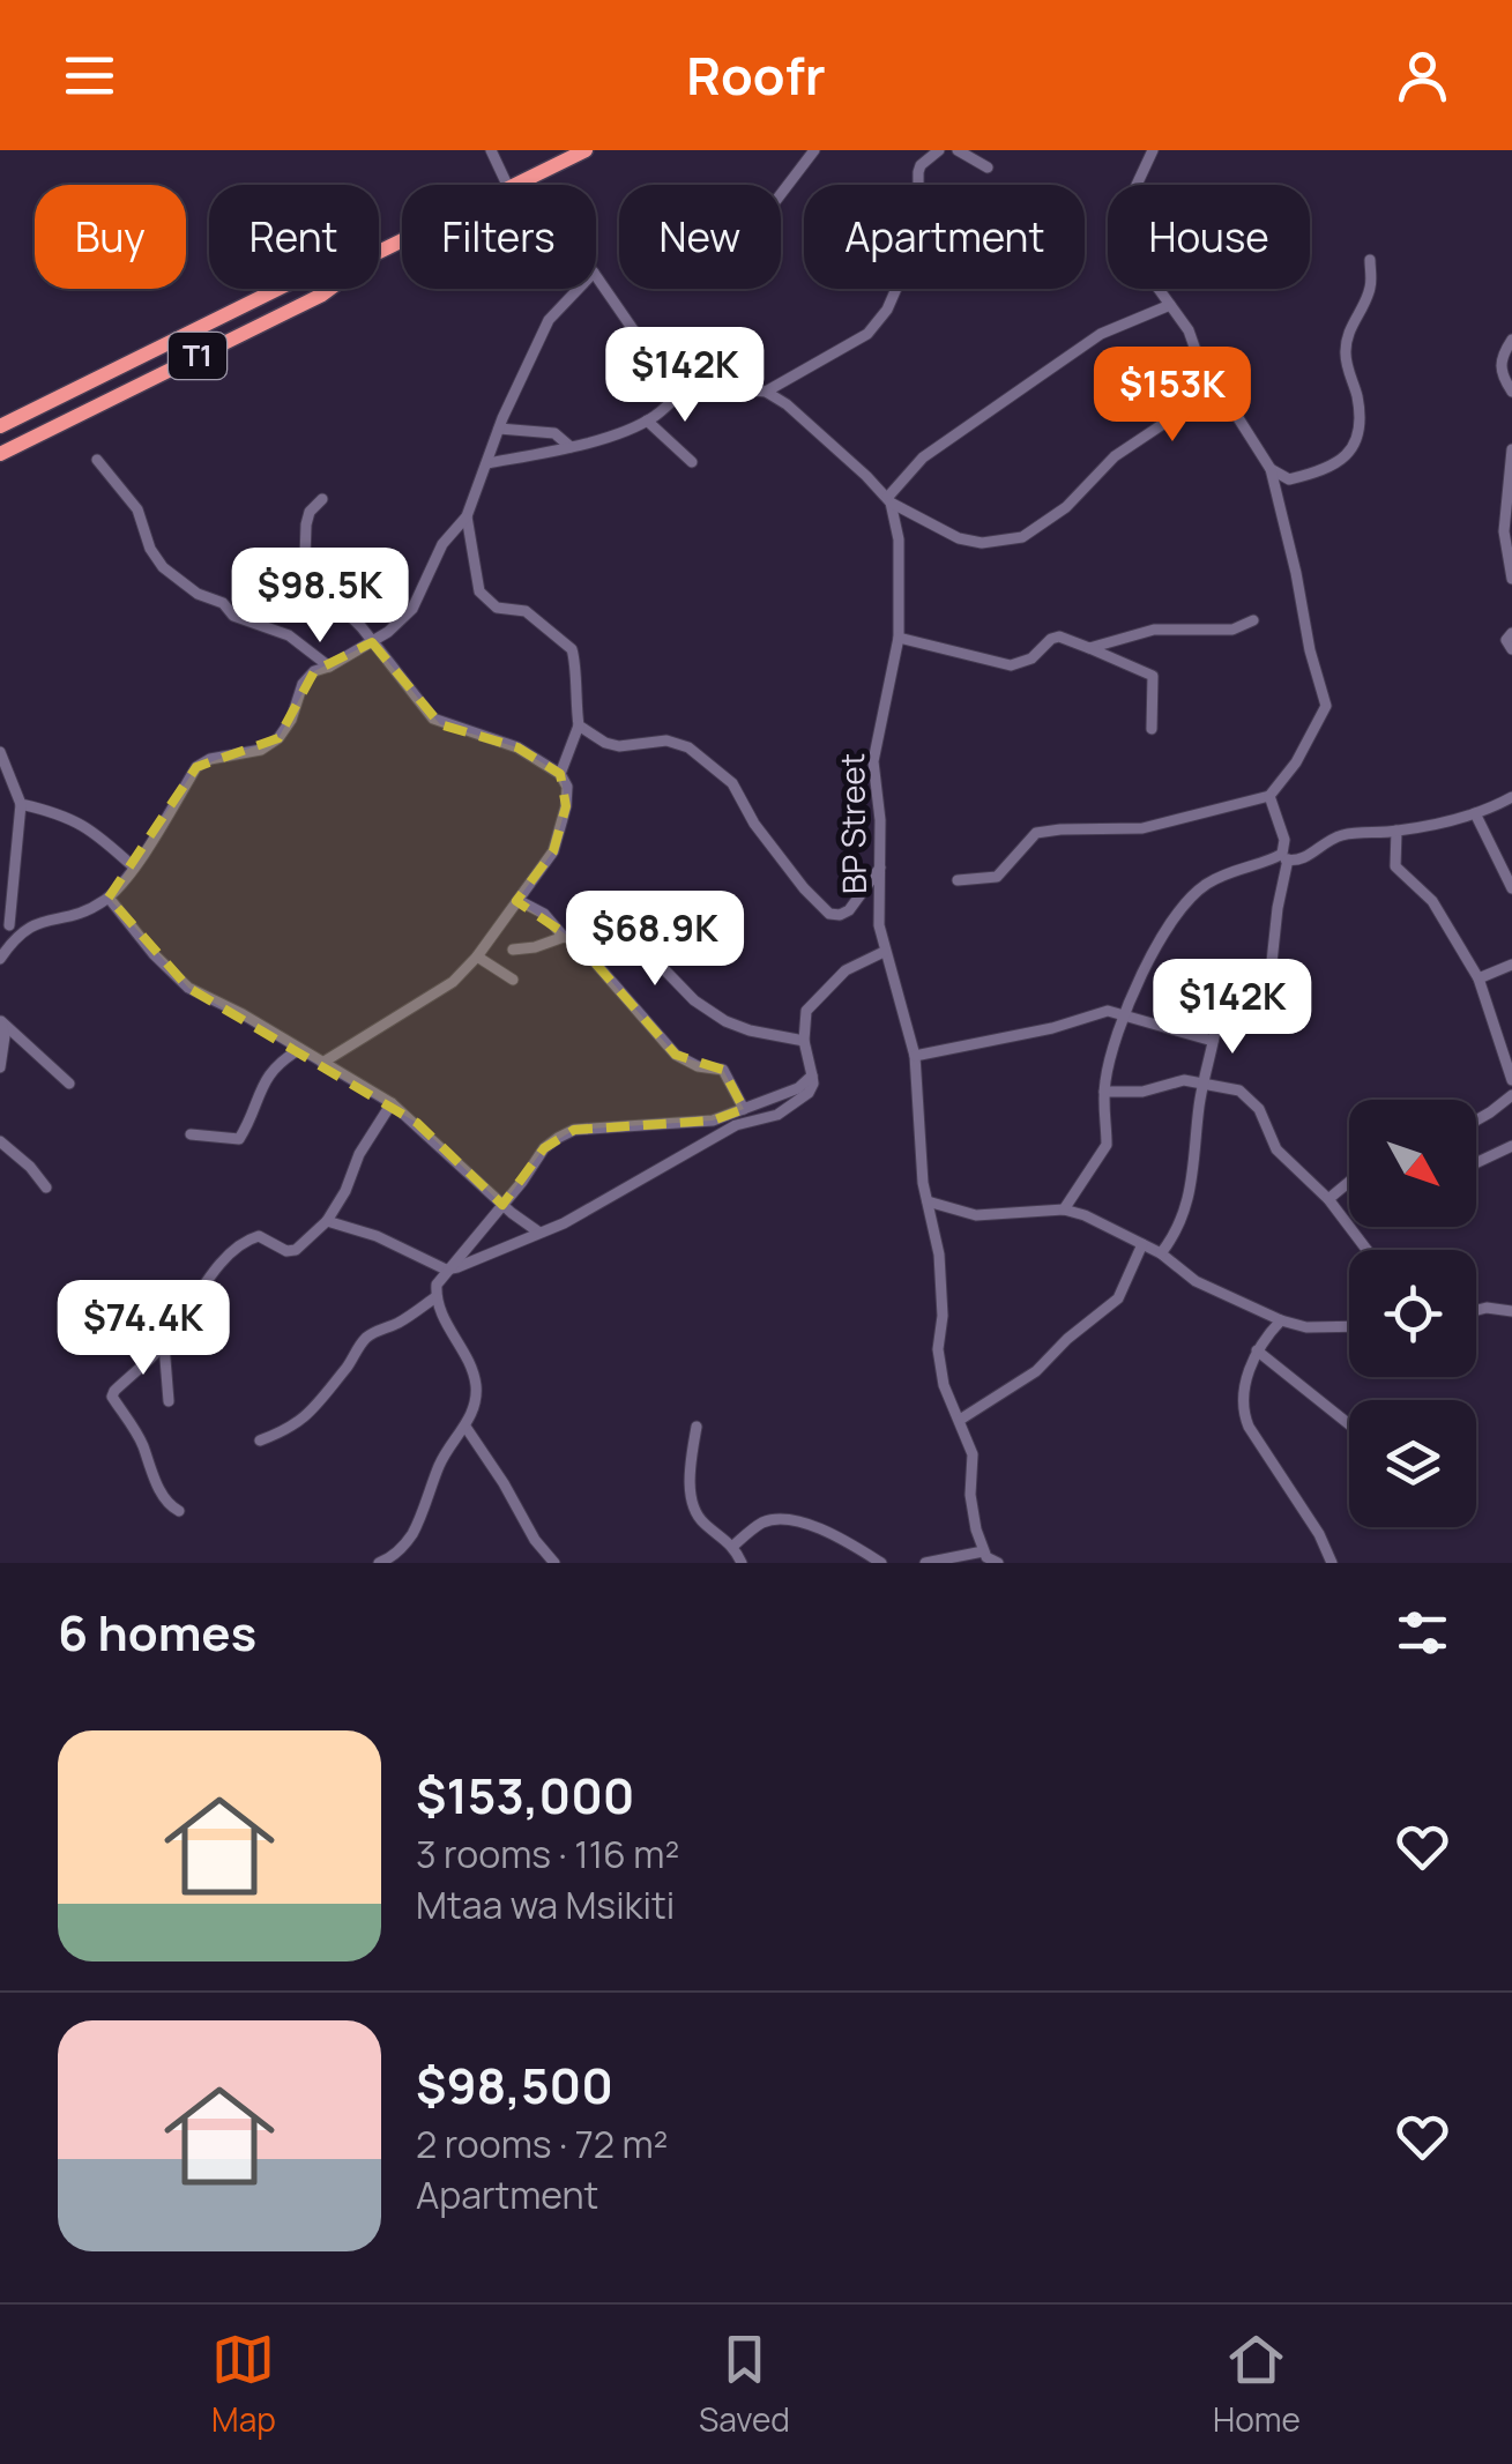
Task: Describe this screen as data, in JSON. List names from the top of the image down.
{
  "streets": {
    "highway": ["T1"],
    "street": ["BP Street"]
  },
  "north": "bottom right",
  "page": {
    "header": "Roofr",
    "chip": [
      "Buy",
      "Rent",
      "Filters",
      "New",
      "Apartment",
      "House"
    ],
    "price": [
      "$142K",
      "$153K",
      "$98.5K",
      "$68.9K",
      "$142K",
      "$74.4K"
    ],
    "heading": "6 homes",
    "list": [
      {
        "name": "$153,000",
        "note": "3 rooms · 116 m² · Mtaa wa Msikiti"
      },
      {
        "name": "$98,500",
        "note": "2 rooms · 72 m² · Apartment"
      }
    ],
    "tabs": ["Map", "Saved", "Home"]
  }
}
